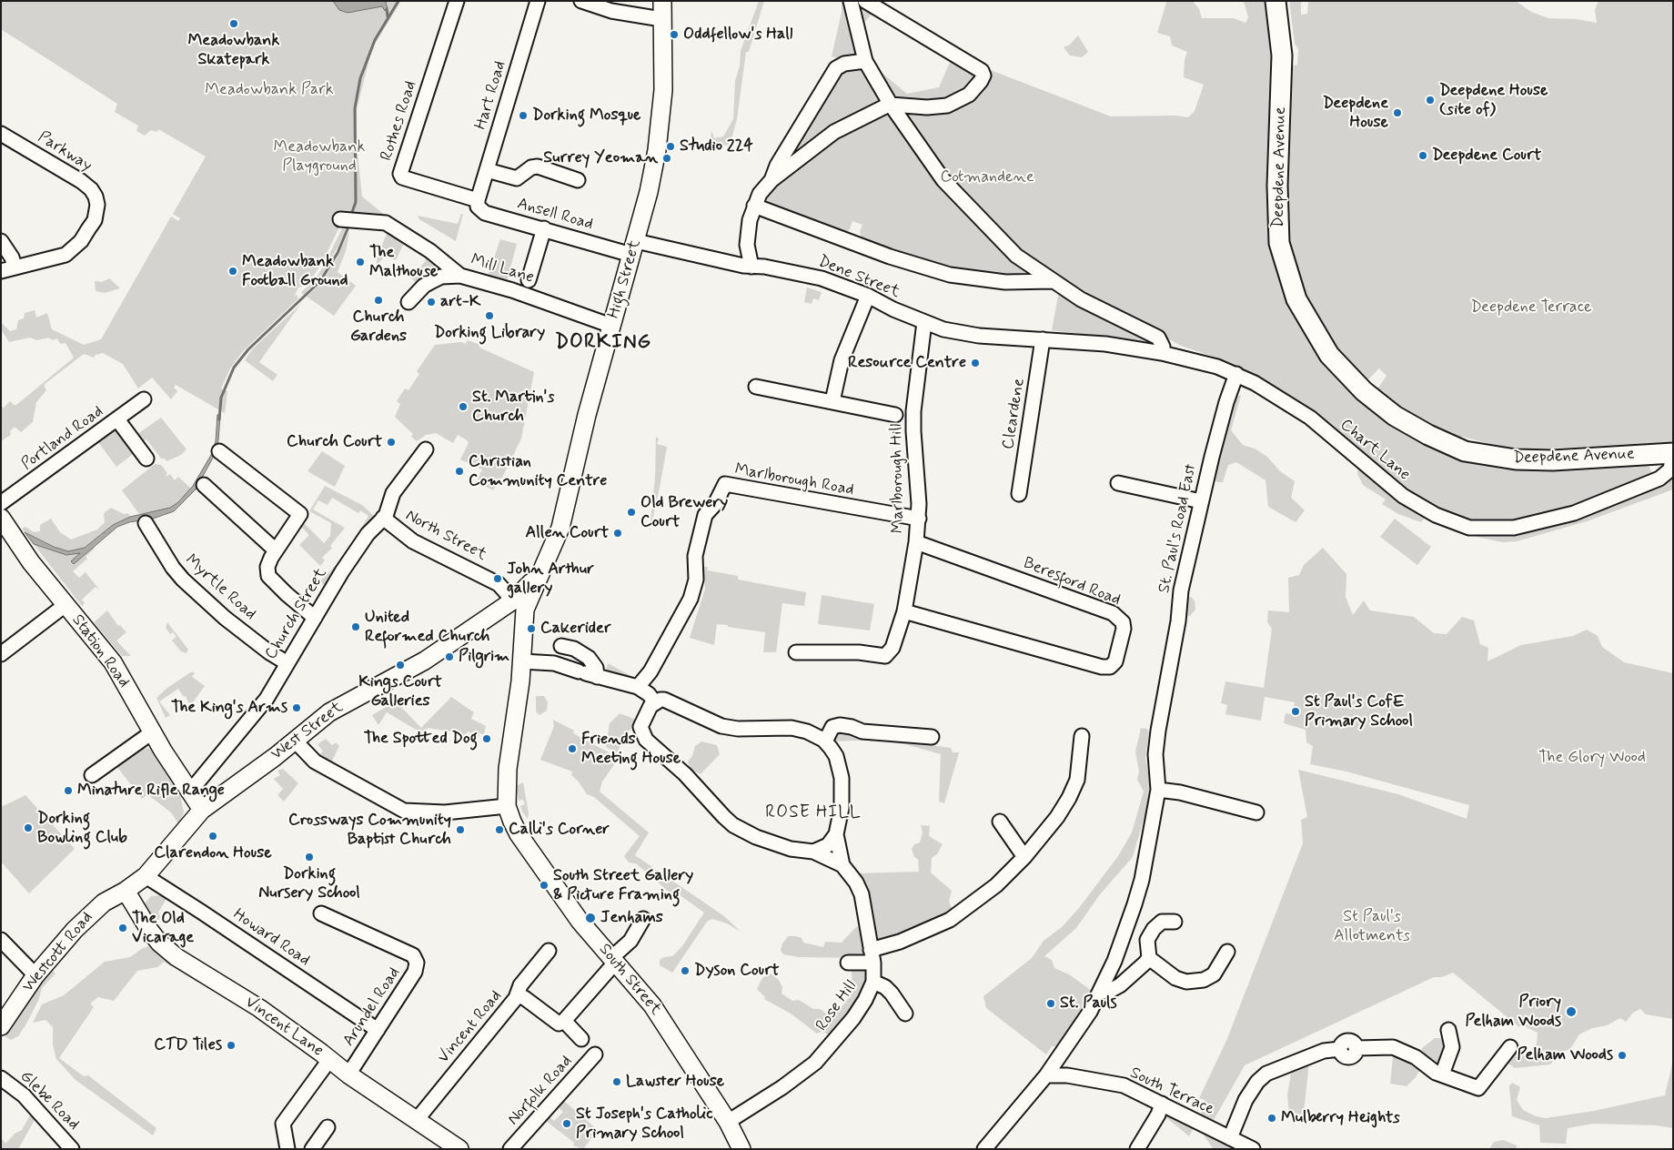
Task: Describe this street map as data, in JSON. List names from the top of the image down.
{
  "streets": {
    "highway": ["Deepdene Avenue"],
    "main road": [
      "High Street",
      "Station Road",
      "West Street",
      "Westcott Road",
      "South Street",
      "Vincent Lane"
    ],
    "street": [
      "Hart Road",
      "Rothes Road",
      "Parkway",
      "Ansell Road",
      "Mill Lane",
      "Dene Street",
      "Cleardene",
      "Portland Road",
      "Chart Lane",
      "Marlborough Hill",
      "Marlborough Road",
      "St. Paul's Road East",
      "North Street",
      "Beresford Road",
      "Myrtle Road",
      "Church Street",
      "Howard Road",
      "Rose Hill",
      "Arundel Road",
      "Vincent Road",
      "Norfolk Road",
      "South Terrace",
      "Glebe Road"
    ]
  },
  "crossings": [
    ["Hart Road", "Rothes Road"],
    ["Hart Road", "Ansell Road"],
    ["Rothes Road", "Ansell Road"],
    ["Deepdene Avenue", "Chart Lane"],
    ["Ansell Road", "Dene Street"],
    ["Ansell Road", "High Street"],
    ["Mill Lane", "High Street"],
    ["Dene Street", "High Street"],
    ["Dene Street", "Cleardene"],
    ["Dene Street", "Chart Lane"],
    ["Dene Street", "Marlborough Hill"],
    ["High Street", "West Street"],
    ["High Street", "South Street"],
    ["Cleardene", "Chart Lane"],
    ["Chart Lane", "St. Paul's Road East"],
    ["Marlborough Hill", "Marlborough Road"],
    ["Marlborough Hill", "Beresford Road"],
    ["St. Paul's Road East", "South Terrace"],
    ["North Street", "Church Street"],
    ["North Street", "West Street"],
    ["Myrtle Road", "Church Street"],
    ["Church Street", "Station Road"],
    ["Station Road", "West Street"],
    ["West Street", "Howard Road"],
    ["West Street", "Westcott Road"],
    ["West Street", "South Street"],
    ["West Street", "Vincent Lane"],
    ["Howard Road", "Arundel Road"],
    ["Westcott Road", "Vincent Lane"],
    ["South Street", "Rose Hill"],
    ["Arundel Road", "Vincent Lane"],
    ["Vincent Lane", "Vincent Road"],
    ["Vincent Road", "Norfolk Road"]
  ],
  "districts": ["DORKING", "ROSE HILL"],
  "parks": [
    "Meadowbank Park",
    "Meadowbank Playground",
    "Cotmandene",
    "Deepdene Terrace",
    "The Glory Wood",
    "St Paul's Allotments"
  ],
  "places": [
    "Meadowbank Skatepark",
    "Oddfellow's Hall",
    "Deepdene House (site of)",
    "Deepdene House",
    "Dorking Mosque",
    "Studio 224",
    "Deepdene Court",
    "Surrey Yeoman",
    "The Malthouse",
    "Meadowbank Football Ground",
    "Church Gardens",
    "art-K",
    "Dorking Library",
    "Resource Centre",
    "St. Martin's Church",
    "Church Court",
    "Christian Community Centre",
    "Old Brewery Court",
    "Allen Court",
    "John Arthur gallery",
    "United Reformed Church",
    "Cakerider",
    "Pilgrim",
    "Kings Court Galleries",
    "The King's Arms",
    "St Paul's CofE Primary School",
    "The Spotted Dog",
    "Friends Meeting House",
    "Minature Rifle Range",
    "Dorking Bowling Club",
    "Crossways Community Baptist Church",
    "Calli's Corner",
    "Clarendon House",
    "Dorking Nursery School",
    "South Street Gallery & Picture Framing",
    "Jenhams",
    "The Old Vicarage",
    "Dyson Court",
    "St. Pauls",
    "Priory Pelham Woods",
    "CTD Tiles",
    "Pelham Woods",
    "Lawster House",
    "Mulberry Heights",
    "St Joseph's Catholic Primary School"
  ]
}
